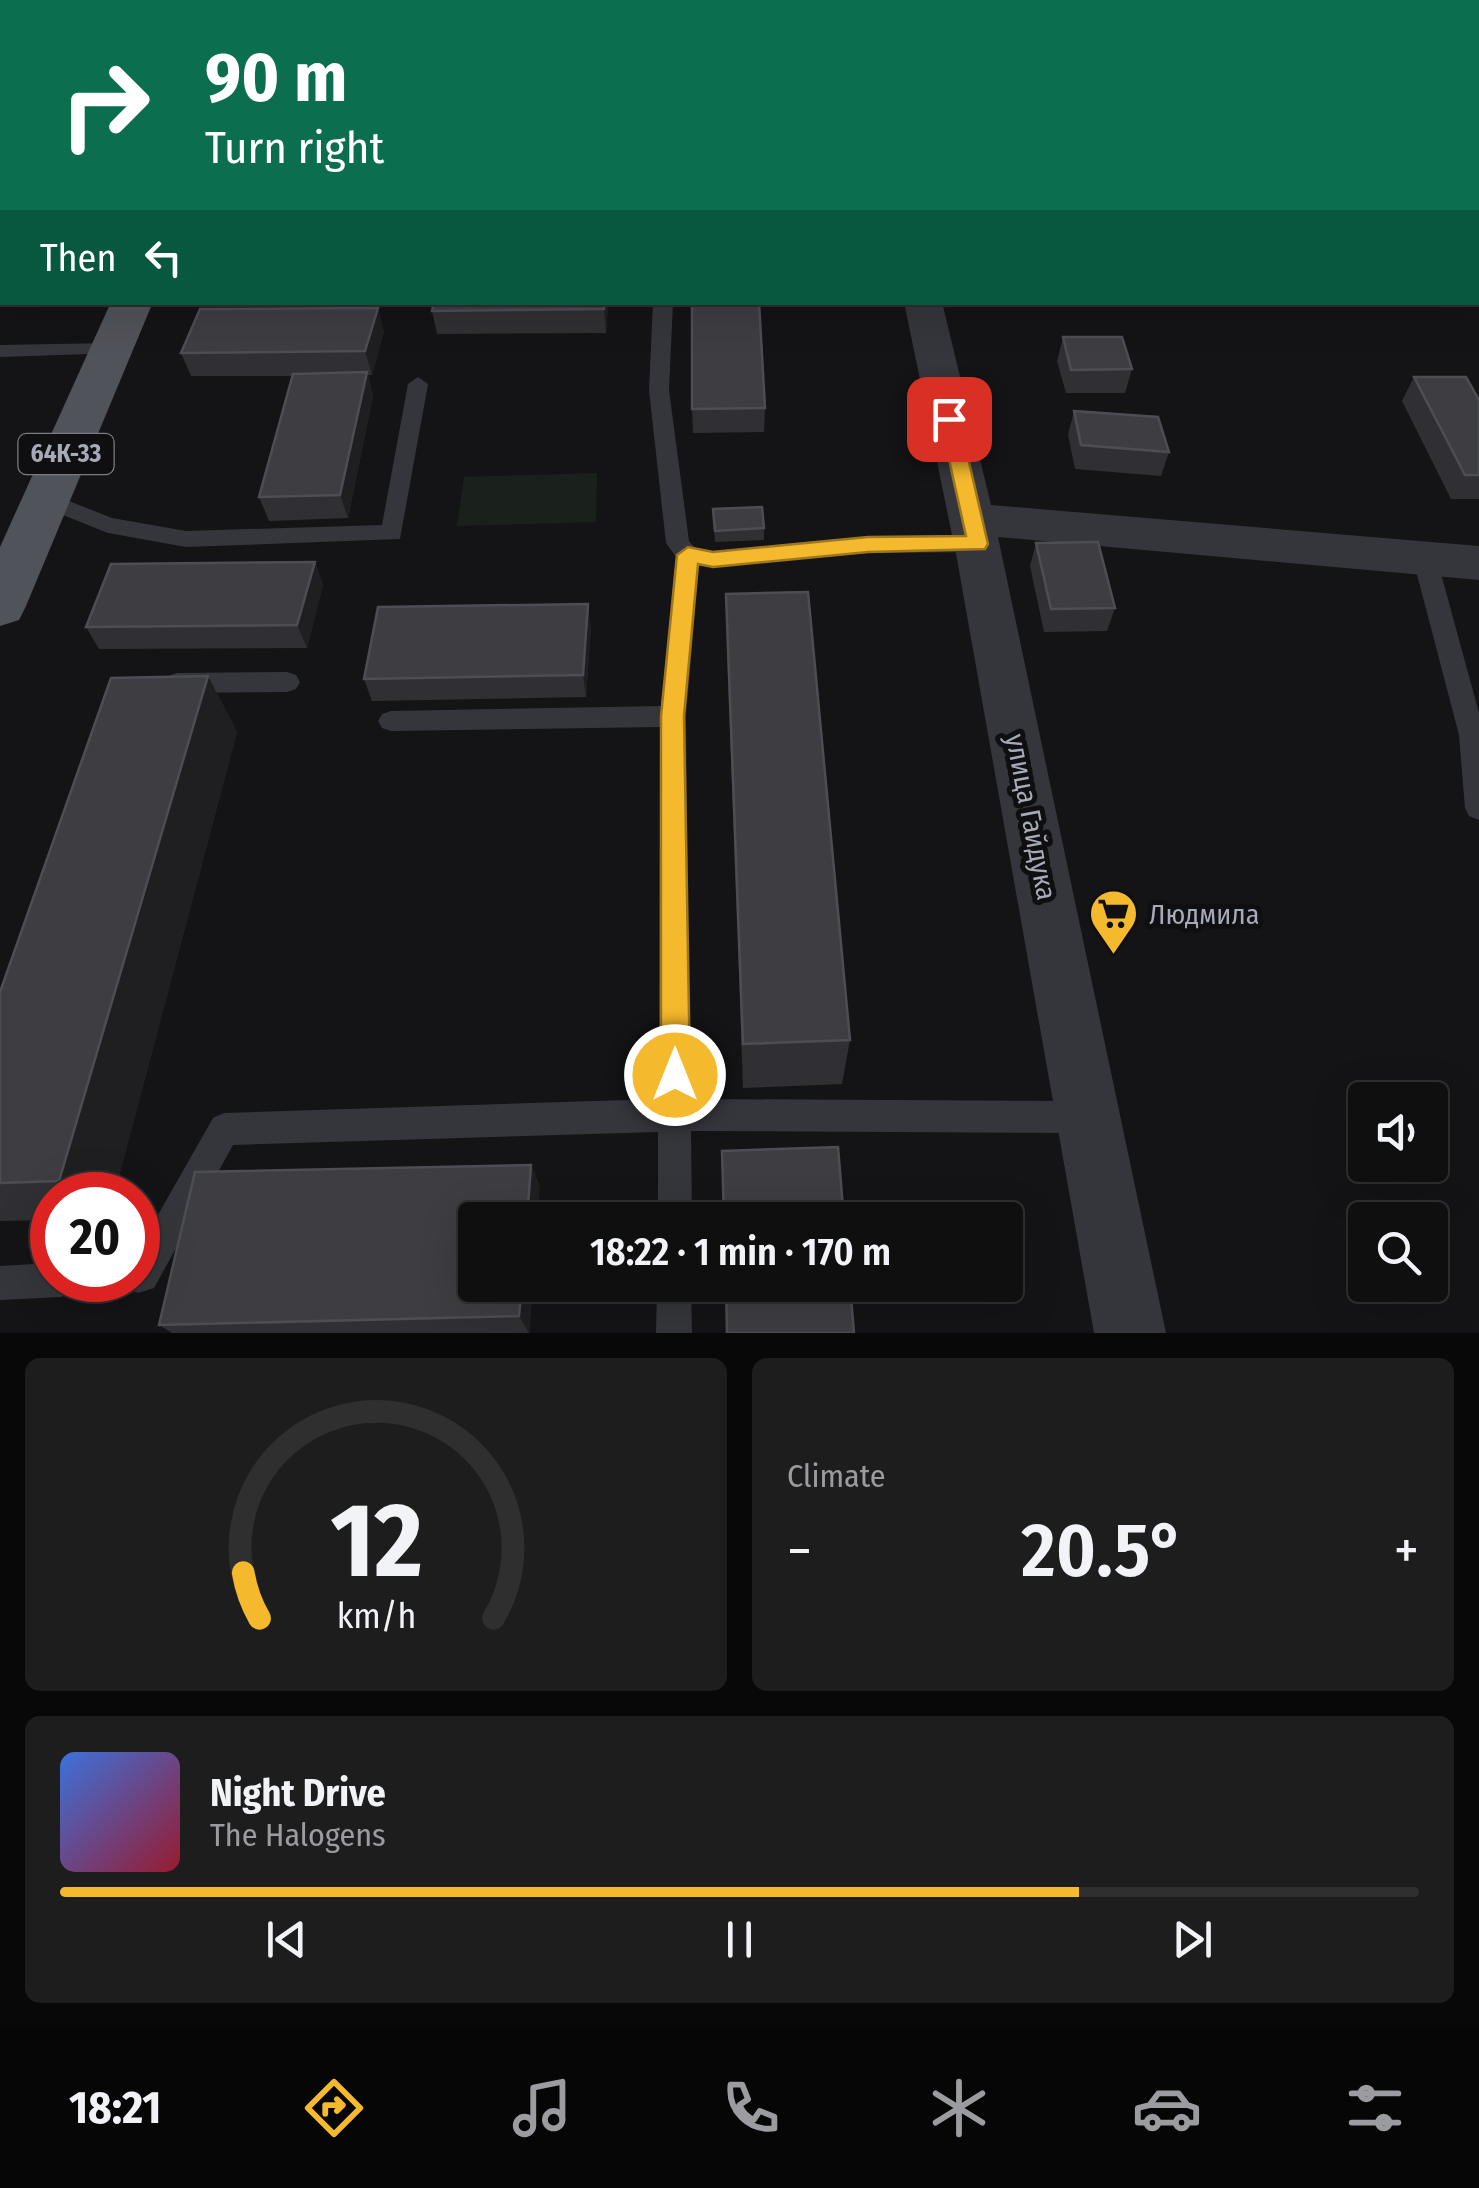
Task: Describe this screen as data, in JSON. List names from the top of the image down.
{
  "streets": {
    "main road": ["64К-33"],
    "street": ["улица Гайдука"]
  },
  "places": {
    "supermarket": ["Людмила"]
  },
  "page": {
    "turn": ["90 m", "Turn right"],
    "then": "Then",
    "limit": "20",
    "trip": "18:22 · 1 min · 170 m",
    "tile": "Climate",
    "heat": ["−", "20.5°", "+"],
    "song": ["Night Drive", "The Halogens"],
    "tabs": "18:21",
    "gauge": ["12", "km/h"]
  }
}
